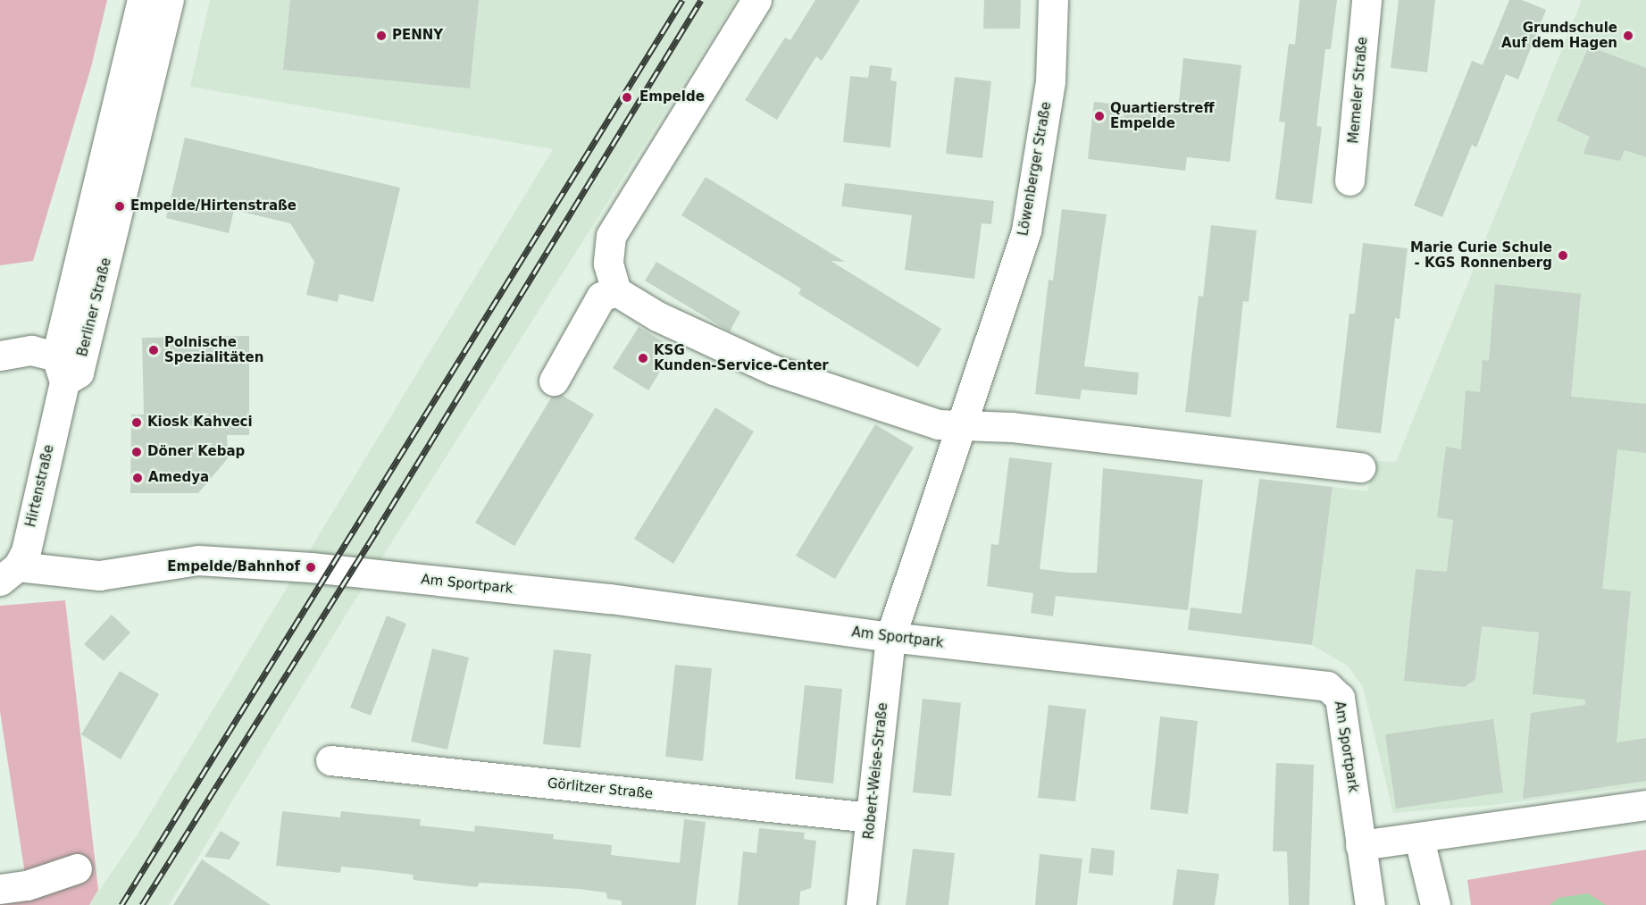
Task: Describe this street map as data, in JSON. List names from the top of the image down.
{
  "streets": {
    "street": [
      "Memeler Straße",
      "Löwenberger Straße",
      "Berliner Straße",
      "Hirtenstraße",
      "Am Sportpark",
      "Robert-Weise-Straße",
      "Görlitzer Straße"
    ]
  },
  "crossings": [
    ["Löwenberger Straße", "Am Sportpark"],
    ["Löwenberger Straße", "Robert-Weise-Straße"],
    ["Berliner Straße", "Hirtenstraße"],
    ["Hirtenstraße", "Am Sportpark"],
    ["Am Sportpark", "Robert-Weise-Straße"],
    ["Robert-Weise-Straße", "Görlitzer Straße"]
  ],
  "places": [
    "PENNY",
    "Grundschule Auf dem Hagen",
    "Empelde",
    "Quartierstreff Empelde",
    "Empelde/Hirtenstraße",
    "Marie Curie Schule - KGS Ronnenberg",
    "Polnische Spezialitäten",
    "KSG Kunden-Service-Center",
    "Kiosk Kahveci",
    "Döner Kebap",
    "Amedya",
    "Empelde/Bahnhof"
  ]
}
